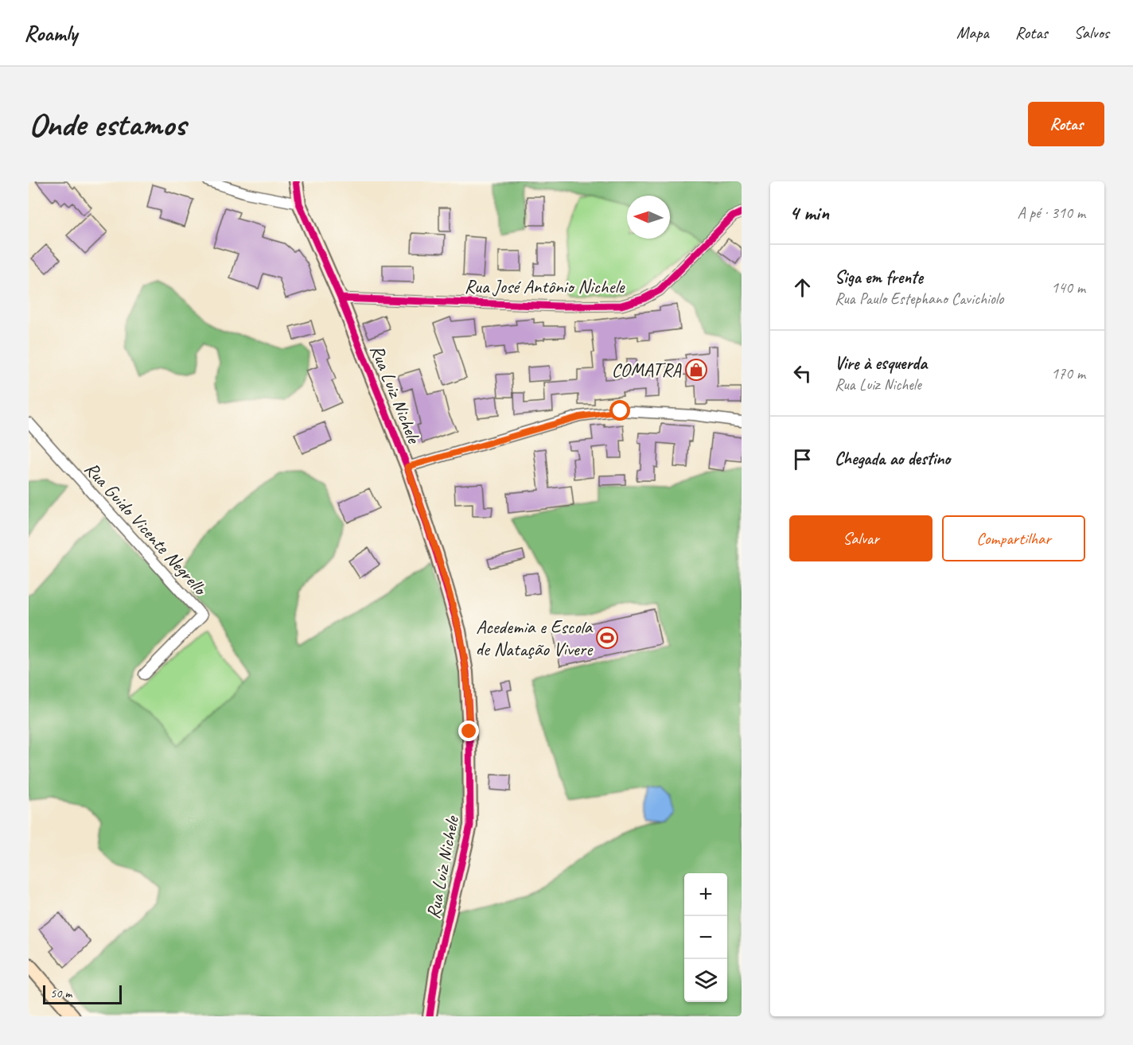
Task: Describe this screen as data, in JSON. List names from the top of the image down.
{
  "streets": {
    "street": ["Rua José Antônio Nichele", "Rua Luiz Nichele", "Rua Guido Vicente Negrello"]
  },
  "crossings": [
    ["Rua José Antônio Nichele", "Rua Luiz Nichele"]
  ],
  "places": {
    "shop": ["COMATRA"],
    "sports": ["Acedemia e Escola de Natação Vivere"]
  },
  "scale_bar": "50 m",
  "north": "left",
  "page": {
    "header": "Roamly",
    "nav": ["Mapa", "Rotas", "Salvos"],
    "buttons": [
      "Rotas",
      ["Salvar", "Compartilhar"]
    ],
    "title": "Onde estamos",
    "heading": ["4 min", "A pé · 310 m"],
    "list": [
      ["Siga em frente", "Rua Paulo Estephano Cavichiolo", "140 m"],
      ["Vire à esquerda", "Rua Luiz Nichele", "170 m"],
      "Chegada ao destino"
    ],
    "map_buttons": ["+", "−"],
    "scale": "50 m"
  }
}
